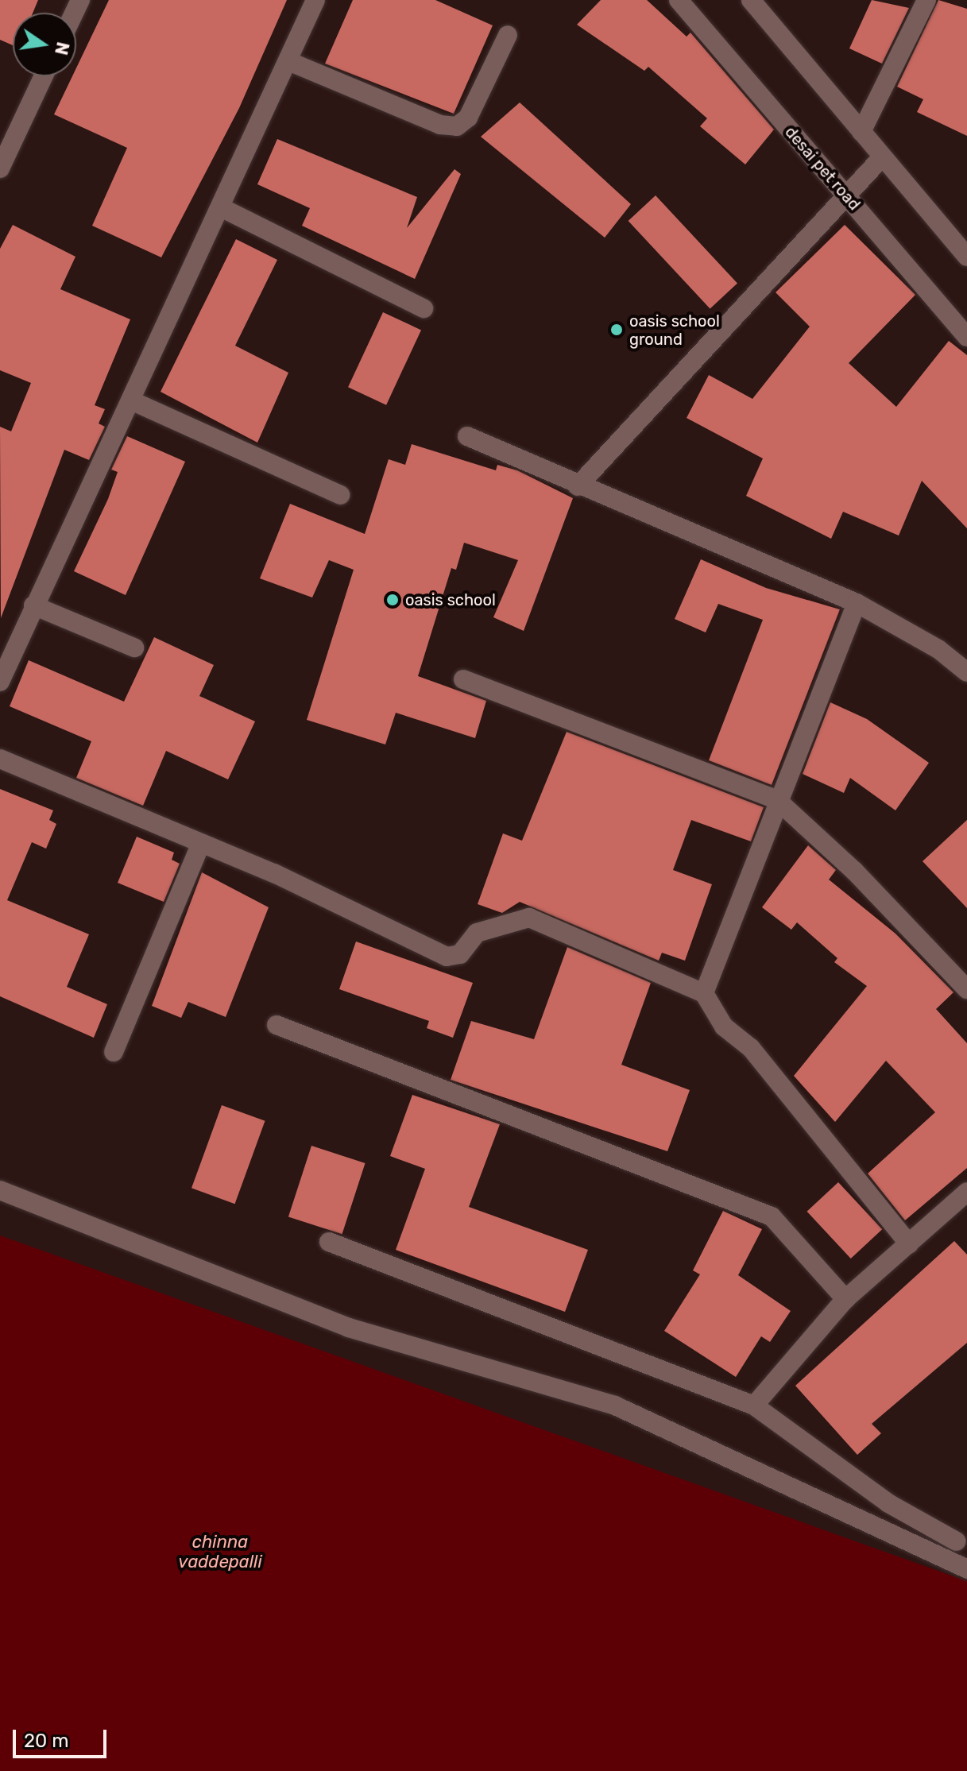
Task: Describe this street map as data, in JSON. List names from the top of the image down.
{
  "streets": {
    "street": ["desai pet road"]
  },
  "water": ["chinna vaddepalli"],
  "places": ["oasis school ground", "oasis school"],
  "scale_bar": "20 m",
  "north": "right"
}
